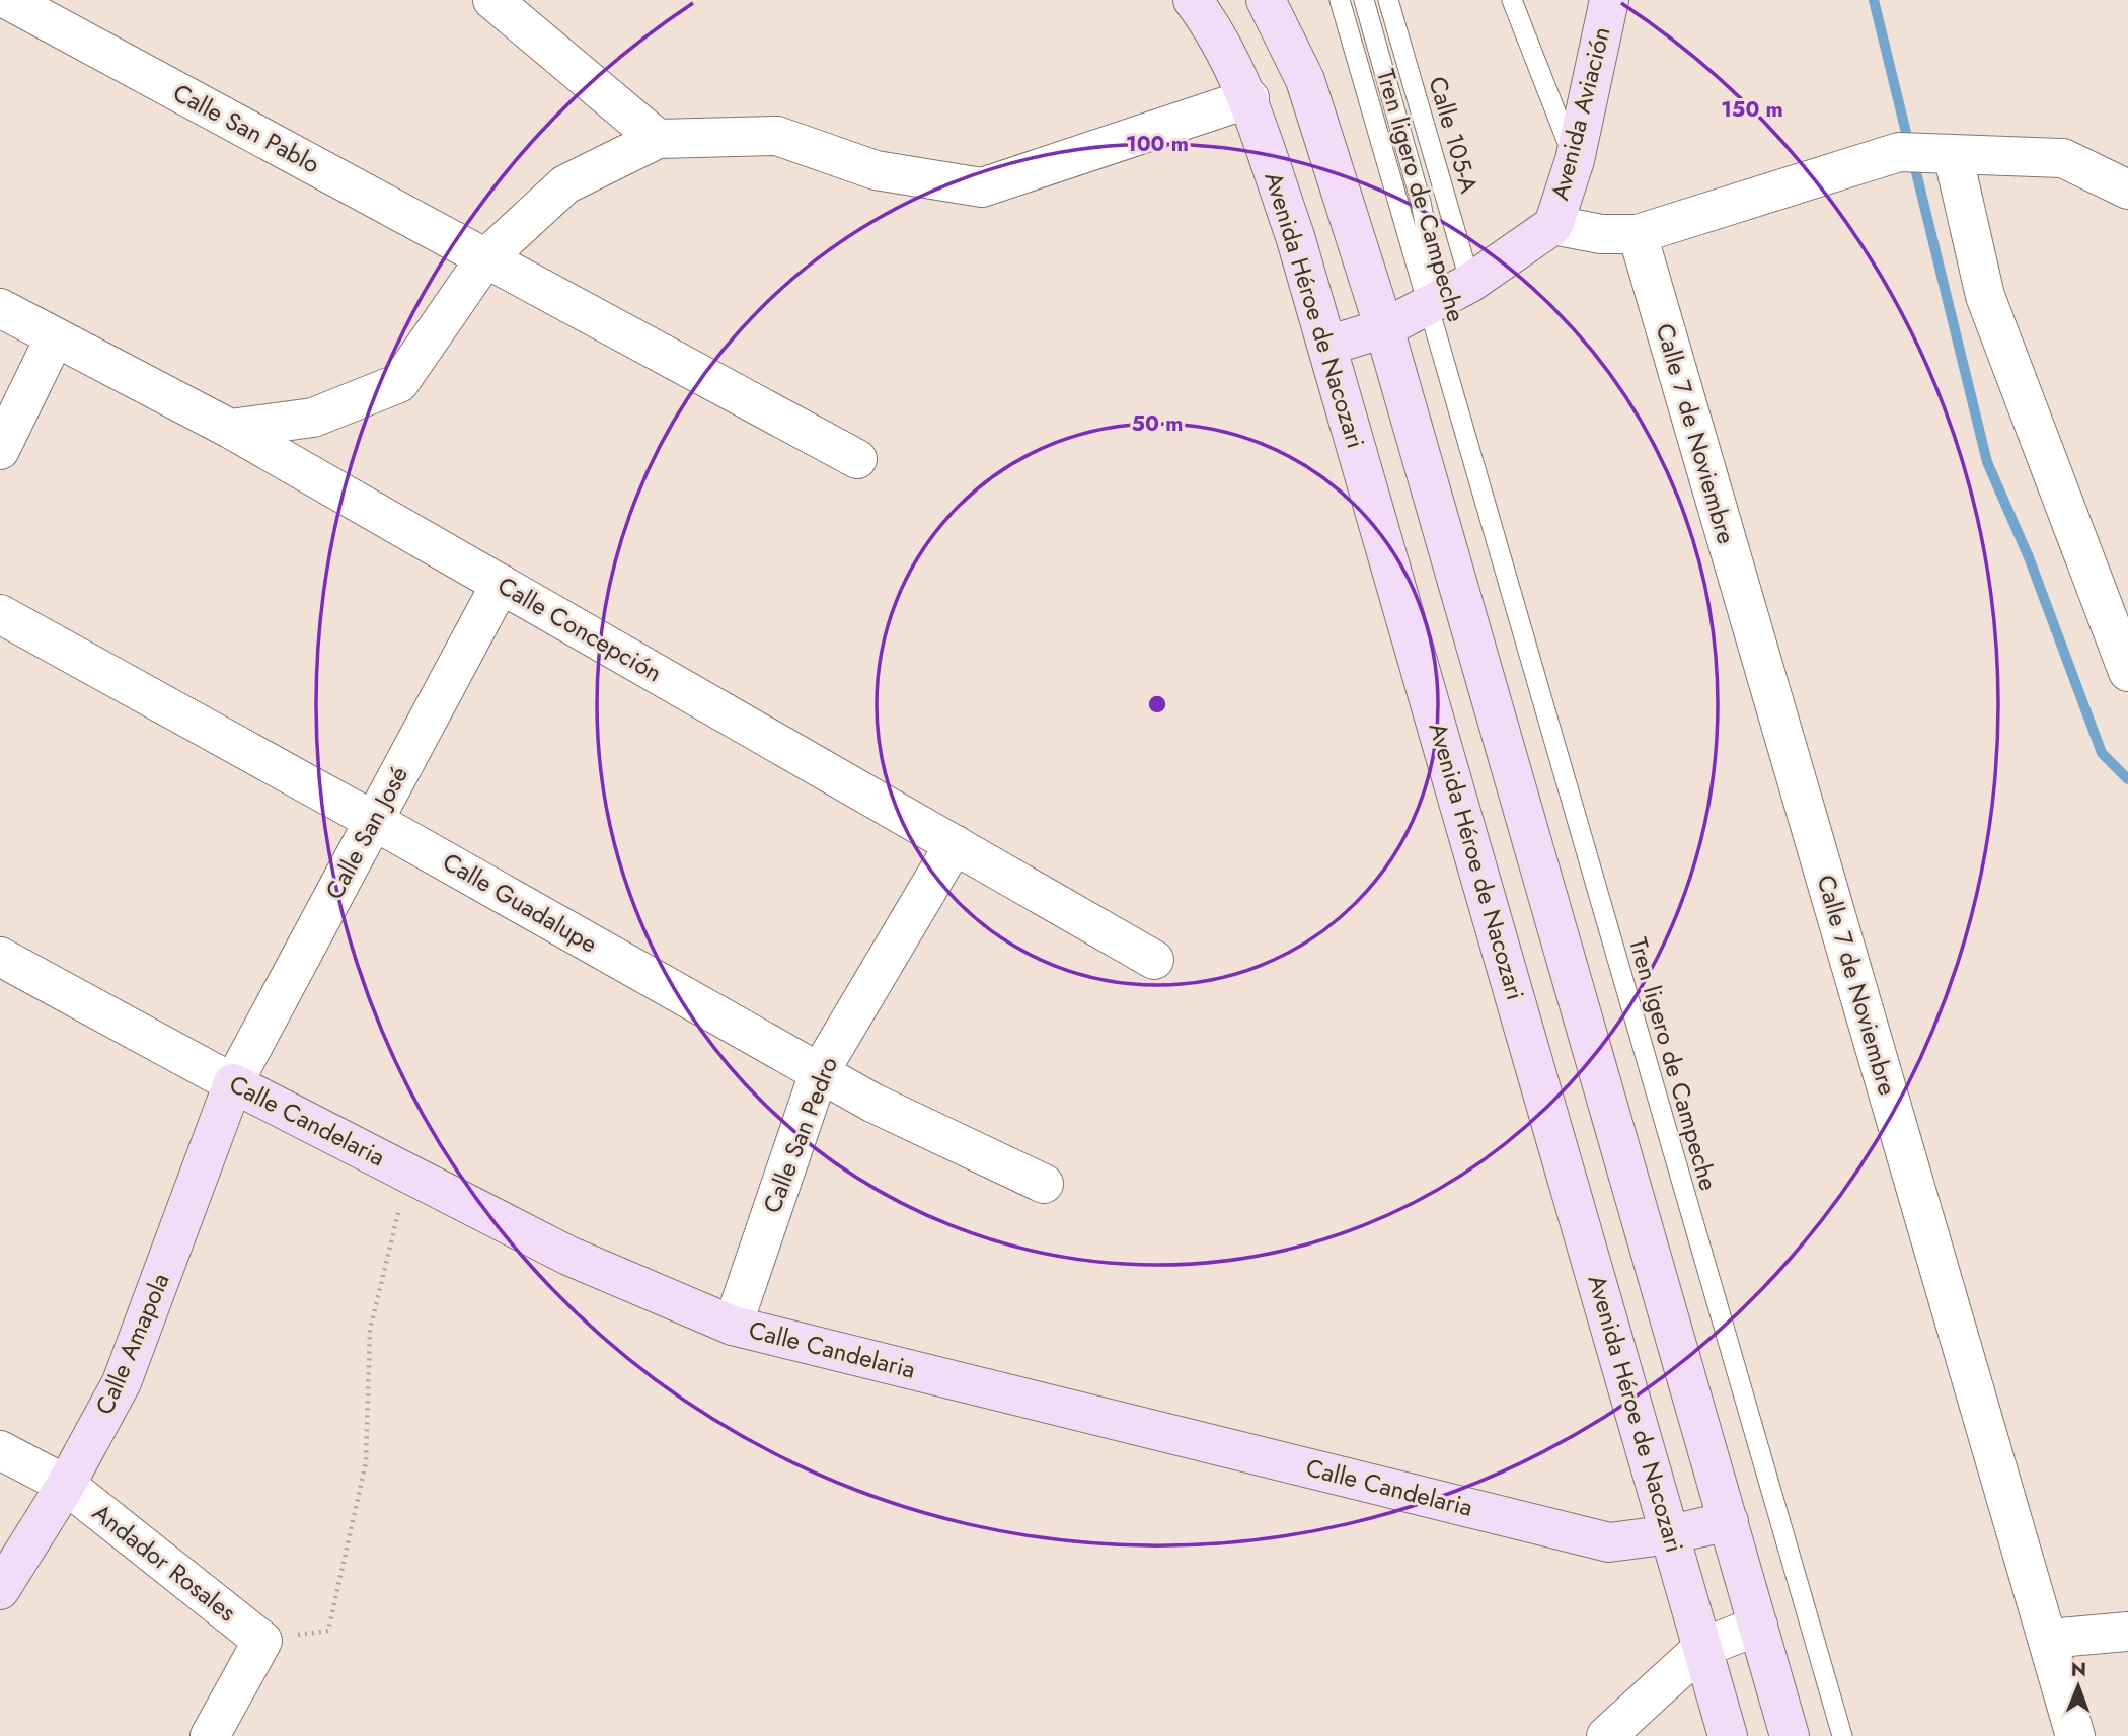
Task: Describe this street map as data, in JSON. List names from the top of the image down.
{
  "streets": {
    "main road": [
      "Avenida Aviación",
      "Avenida Héroe de Nacozari",
      "Calle Candelaria",
      "Calle Amapola"
    ],
    "street": [
      "Calle San Pablo",
      "Calle 7 de Noviembre",
      "Calle Concepción",
      "Calle San José",
      "Calle Guadalupe",
      "Calle San Pedro",
      "Andador Rosales"
    ],
    "lane": ["Calle 105-A", "Tren ligero de Campeche"]
  },
  "crossings": [
    ["Avenida Aviación", "Calle 105-A"],
    ["Avenida Aviación", "Tren ligero de Campeche"],
    ["Avenida Aviación", "Avenida Héroe de Nacozari"],
    ["Calle 105-A", "Tren ligero de Campeche"],
    ["Avenida Héroe de Nacozari", "Calle Candelaria"],
    ["Calle Concepción", "Calle San José"],
    ["Calle Concepción", "Calle San Pedro"],
    ["Calle San José", "Calle Guadalupe"],
    ["Calle San José", "Calle Candelaria"],
    ["Calle San José", "Calle Amapola"],
    ["Calle Guadalupe", "Calle San Pedro"],
    ["Calle Candelaria", "Calle San Pedro"],
    ["Calle Candelaria", "Calle Amapola"],
    ["Calle Amapola", "Andador Rosales"]
  ],
  "north": "top",
  "rings": ["150 m", "100 m", "50 m"]
}
